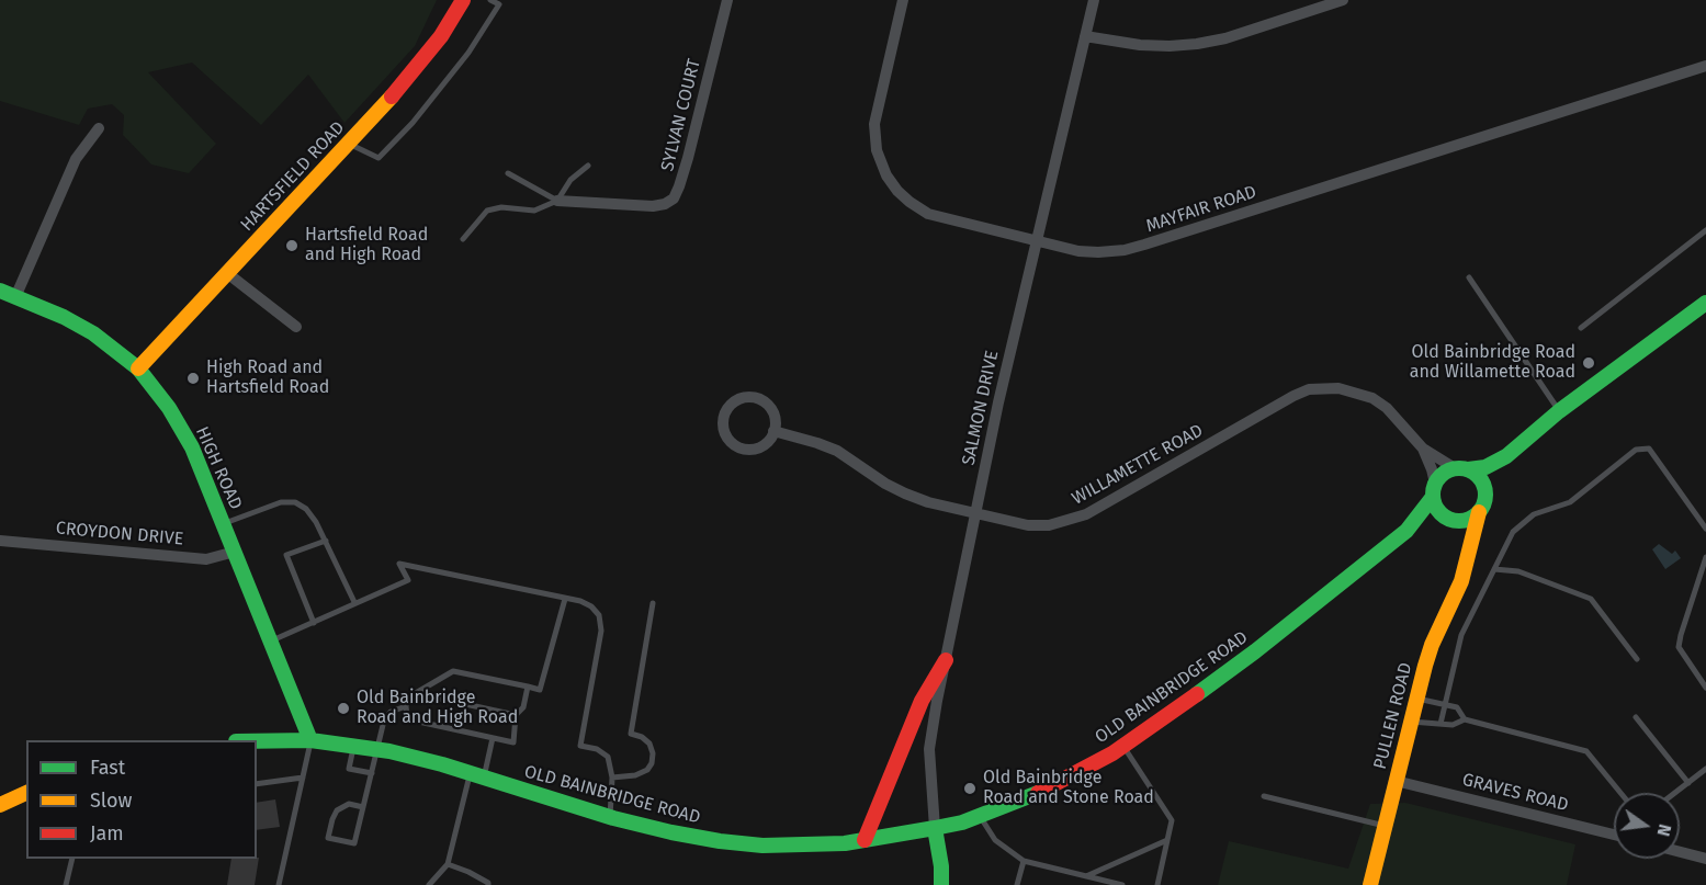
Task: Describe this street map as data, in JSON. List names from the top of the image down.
{
  "streets": {
    "main road": [
      "HARTSFIELD ROAD",
      "HIGH ROAD",
      "OLD BAINBRIDGE ROAD",
      "PULLEN ROAD"
    ],
    "street": [
      "SYLVAN COURT",
      "MAYFAIR ROAD",
      "SALMON DRIVE",
      "WILLAMETTE ROAD",
      "CROYDON DRIVE",
      "GRAVES ROAD"
    ]
  },
  "crossings": [
    ["HARTSFIELD ROAD", "HIGH ROAD"],
    ["MAYFAIR ROAD", "SALMON DRIVE"],
    ["SALMON DRIVE", "WILLAMETTE ROAD"],
    ["SALMON DRIVE", "OLD BAINBRIDGE ROAD"],
    ["WILLAMETTE ROAD", "OLD BAINBRIDGE ROAD"],
    ["WILLAMETTE ROAD", "PULLEN ROAD"],
    ["HIGH ROAD", "CROYDON DRIVE"],
    ["HIGH ROAD", "OLD BAINBRIDGE ROAD"],
    ["OLD BAINBRIDGE ROAD", "PULLEN ROAD"],
    ["PULLEN ROAD", "GRAVES ROAD"]
  ],
  "places": [
    "Hartsfield Road and High Road",
    "Old Bainbridge Road and Willamette Road",
    "High Road and Hartsfield Road",
    "Old Bainbridge Road and High Road",
    "Old Bainbridge Road and Stone Road"
  ],
  "legend": ["Fast", "Slow", "Jam"],
  "north": "right"
}
